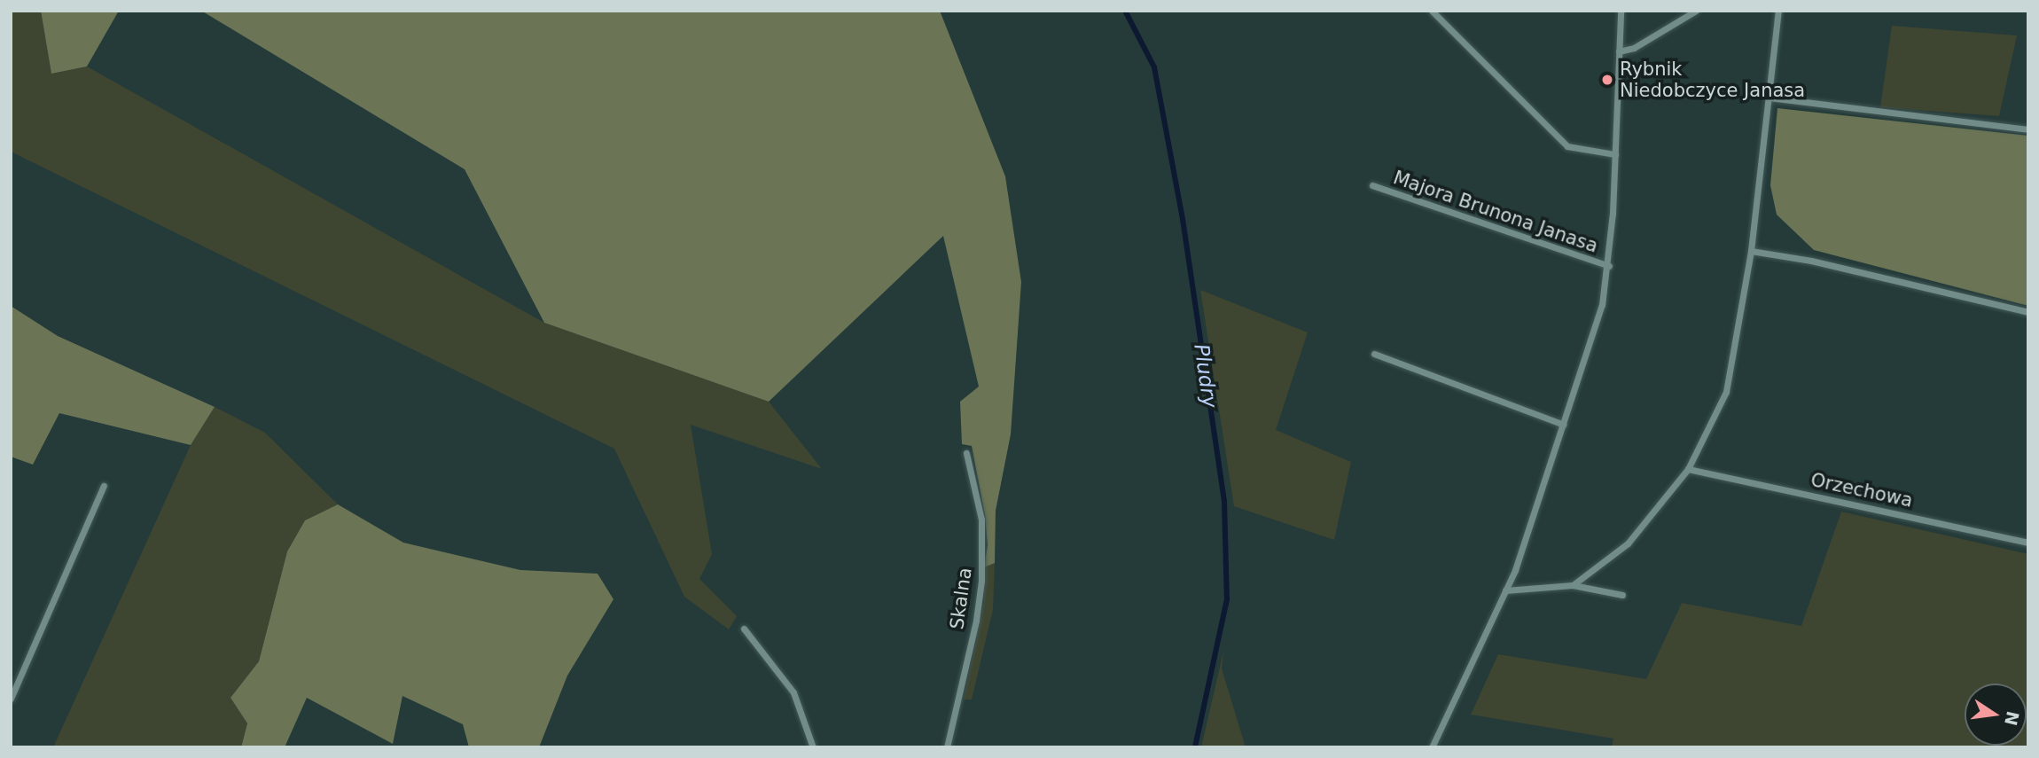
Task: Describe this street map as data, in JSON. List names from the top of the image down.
{
  "streets": {
    "street": ["Majora Brunona Janasa", "Orzechowa", "Skalna"]
  },
  "water": ["Pludry"],
  "places": ["Rybnik Niedobczyce Janasa"],
  "north": "right"
}
